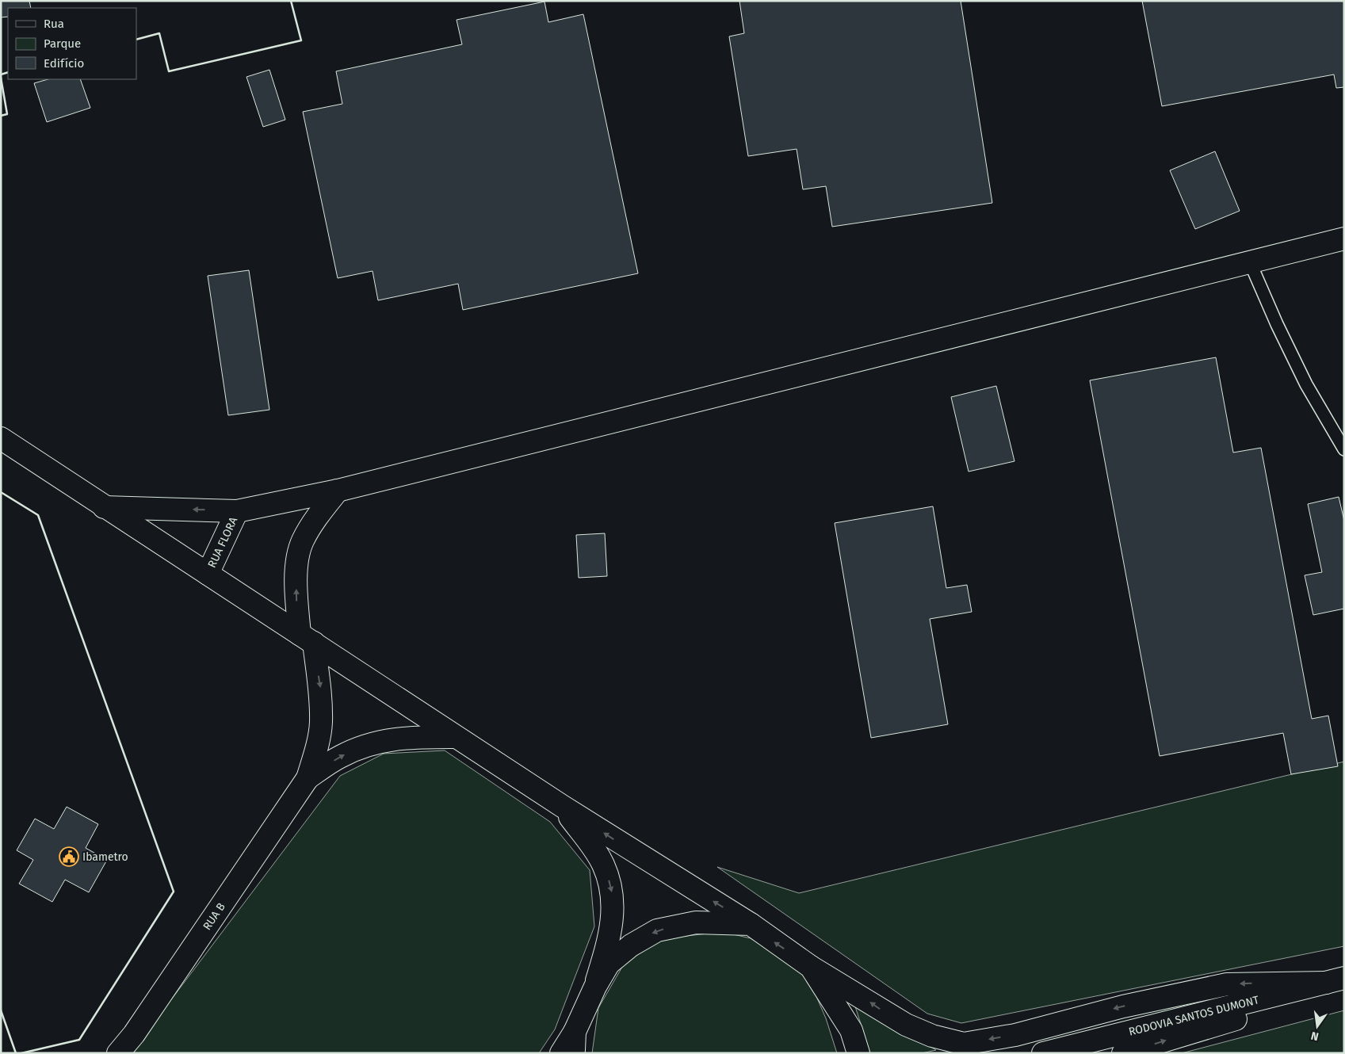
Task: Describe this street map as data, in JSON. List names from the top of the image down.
{
  "streets": {
    "main road": ["RUA FLORA", "RUA B", "RODOVIA SANTOS DUMONT"]
  },
  "places": {
    "public building": ["Ibametro"]
  },
  "legend": ["Rua", "Parque", "Edifício"],
  "north": "bottom"
}
